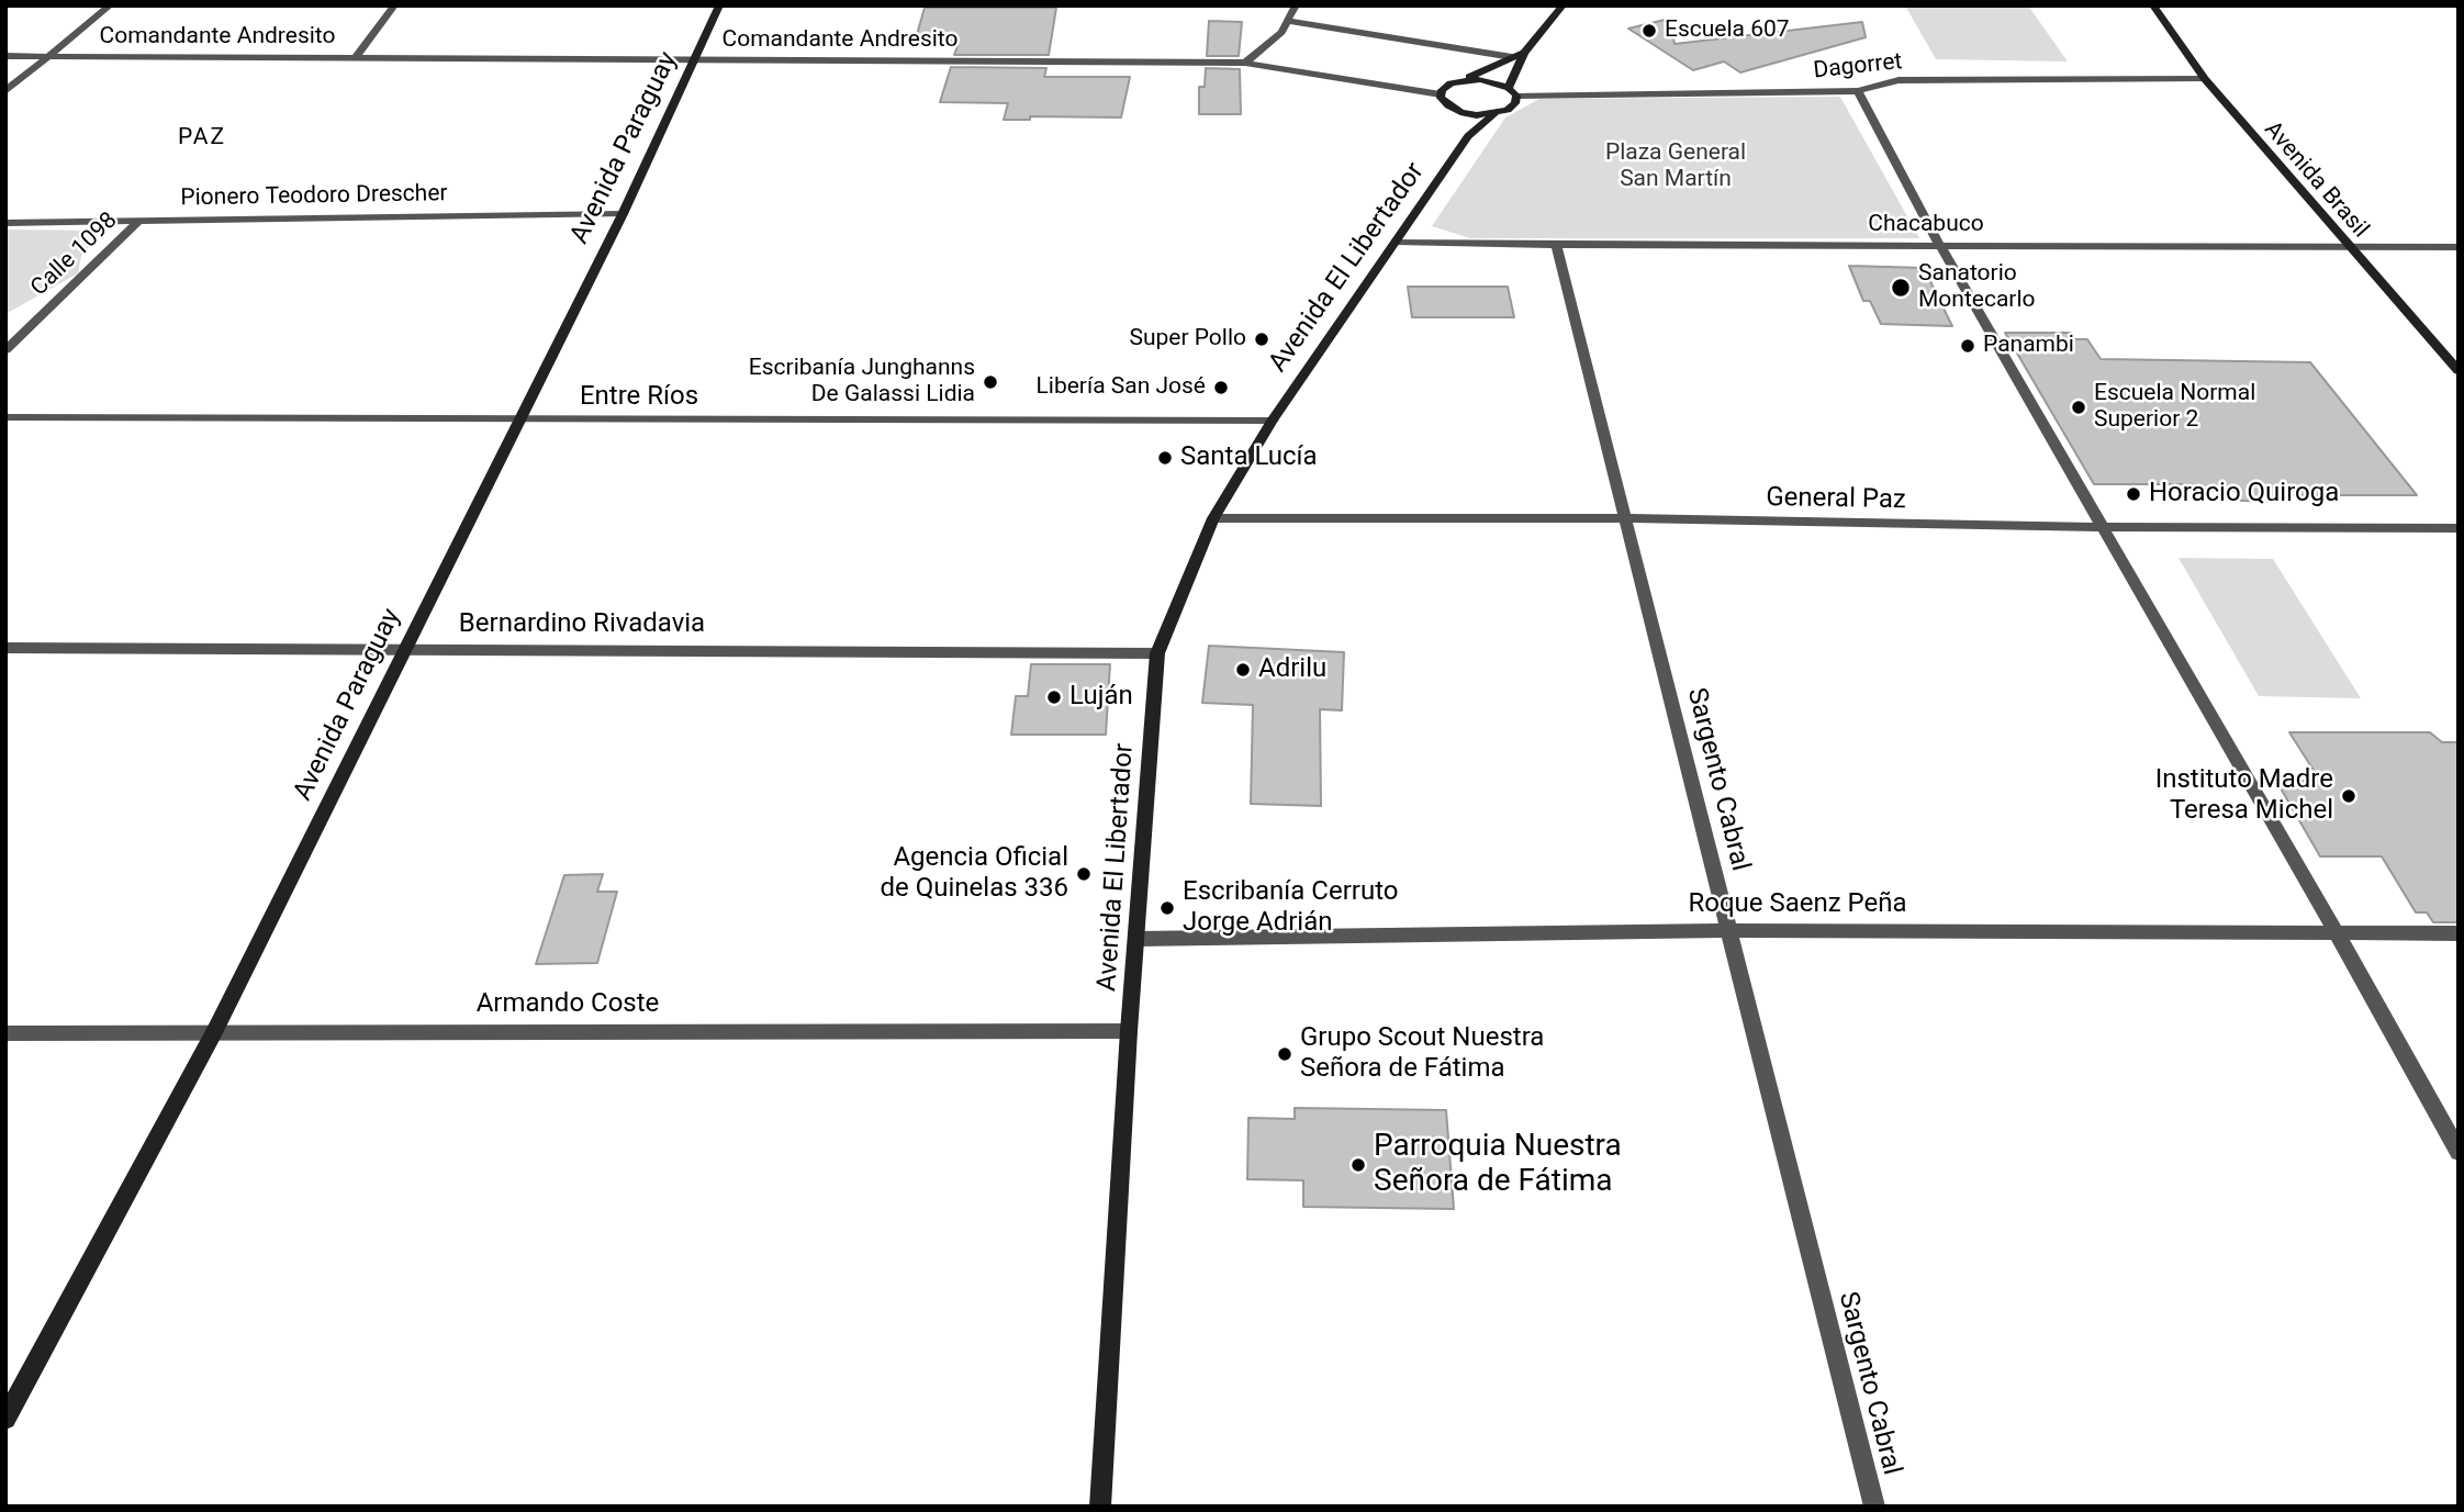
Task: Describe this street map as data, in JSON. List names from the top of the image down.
{
  "streets": {
    "main road": ["Avenida Paraguay", "Avenida Brasil", "Avenida El Libertador"],
    "street": [
      "Comandante Andresito",
      "Dagorret",
      "Pionero Teodoro Drescher",
      "Chacabuco",
      "Calle 1098",
      "Entre Ríos",
      "General Paz",
      "Bernardino Rivadavia",
      "Sargento Cabral",
      "Roque Saenz Peña",
      "Armando Coste"
    ]
  },
  "crossings": [
    ["Comandante Andresito", "Avenida Paraguay"],
    ["Dagorret", "Avenida Brasil"],
    ["Dagorret", "Avenida El Libertador"],
    ["Avenida Paraguay", "Pionero Teodoro Drescher"],
    ["Avenida Paraguay", "Entre Ríos"],
    ["Avenida Paraguay", "Bernardino Rivadavia"],
    ["Avenida Paraguay", "Armando Coste"],
    ["Avenida Brasil", "Chacabuco"],
    ["Pionero Teodoro Drescher", "Calle 1098"],
    ["Chacabuco", "Avenida El Libertador"],
    ["Chacabuco", "Sargento Cabral"],
    ["Avenida El Libertador", "Entre Ríos"],
    ["Avenida El Libertador", "General Paz"],
    ["Avenida El Libertador", "Bernardino Rivadavia"],
    ["Avenida El Libertador", "Roque Saenz Peña"],
    ["Avenida El Libertador", "Armando Coste"],
    ["General Paz", "Sargento Cabral"],
    ["Sargento Cabral", "Roque Saenz Peña"]
  ],
  "districts": ["PAZ"],
  "parks": ["Plaza General San Martín"],
  "places": [
    "Escuela 607",
    "Sanatorio Montecarlo",
    "Super Pollo",
    "Panambi",
    "Escribanía Junghanns De Galassi Lidia",
    "Libería San José",
    "Escuela Normal Superior 2",
    "Santa Lucía",
    "Horacio Quiroga",
    "Adrilu",
    "Luján",
    "Instituto Madre Teresa Michel",
    "Agencia Oficial de Quinelas 336",
    "Escribanía Cerruto Jorge Adrián",
    "Grupo Scout Nuestra Señora de Fátima",
    "Parroquia Nuestra Señora de Fátima"
  ]
}
